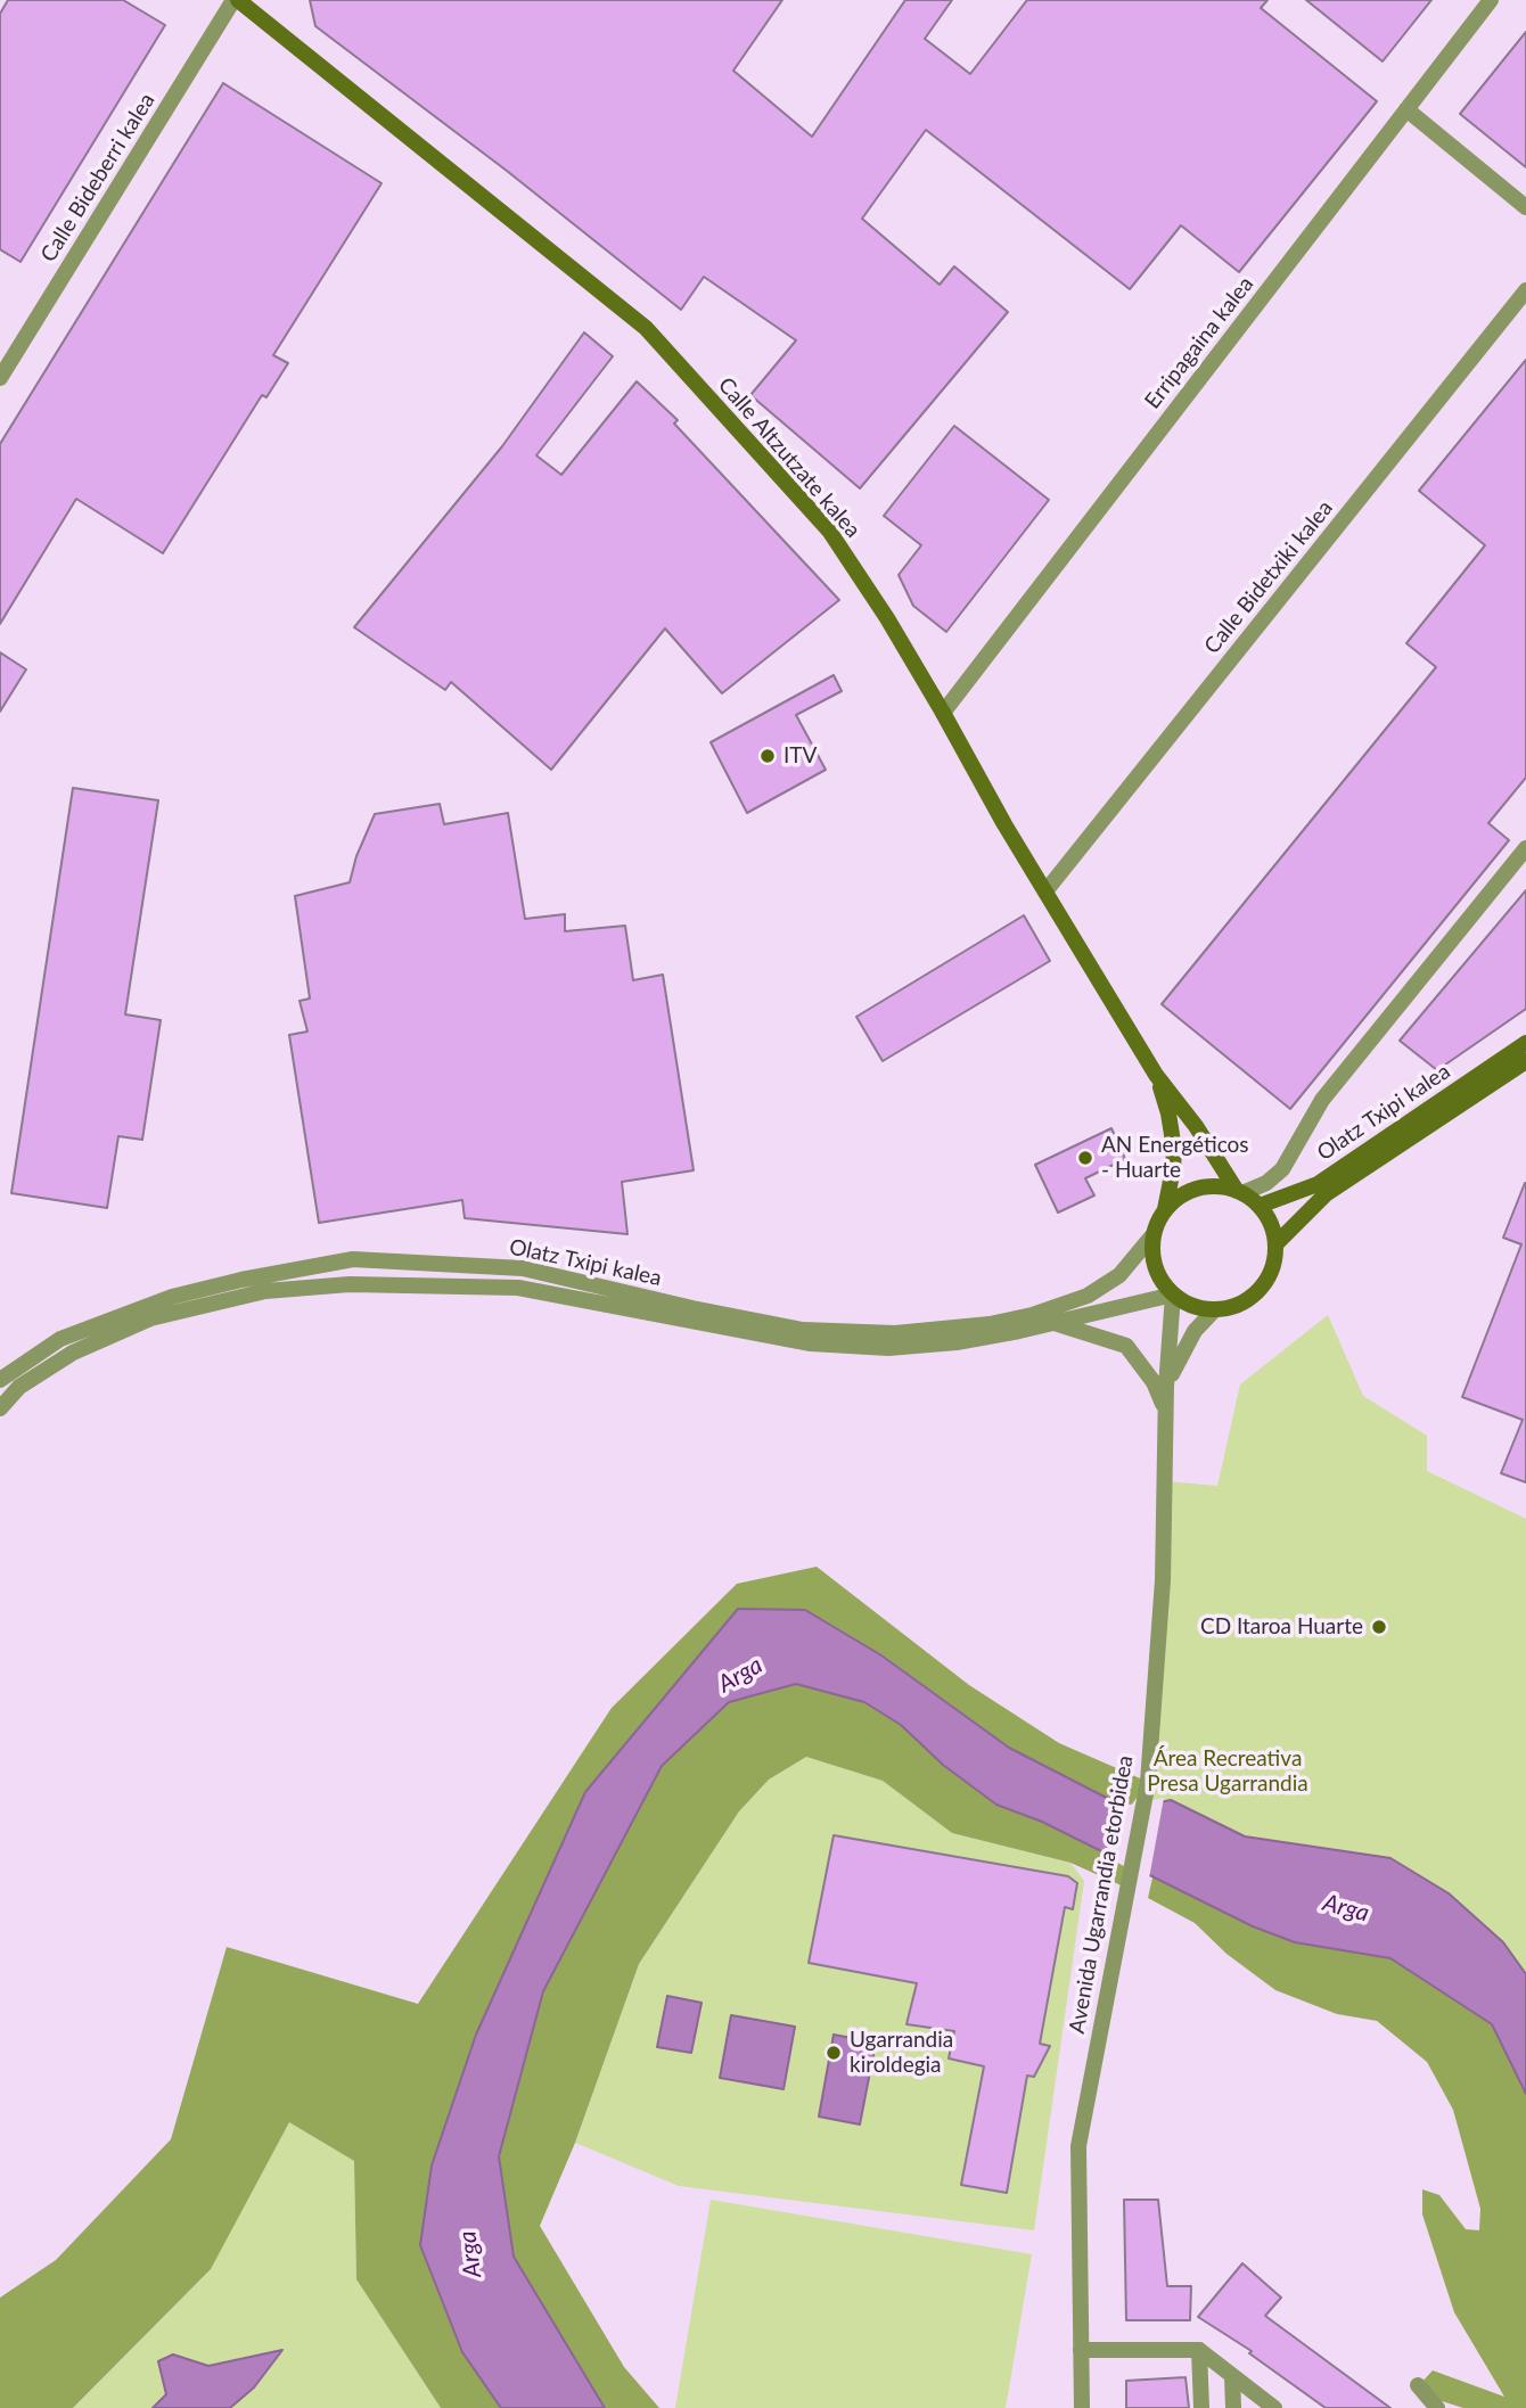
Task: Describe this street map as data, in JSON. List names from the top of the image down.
{
  "streets": {
    "main road": ["Calle Altzutzate kalea", "Olatz Txipi kalea"],
    "street": [
      "Calle Bideberri kalea",
      "Erripagaina kalea",
      "Calle Bidetxiki kalea",
      "Avenida Ugarrandia etorbidea"
    ]
  },
  "crossings": [
    ["Calle Bideberri kalea", "Calle Altzutzate kalea"],
    ["Erripagaina kalea", "Calle Altzutzate kalea"],
    ["Calle Altzutzate kalea", "Calle Bidetxiki kalea"],
    ["Olatz Txipi kalea", "Avenida Ugarrandia etorbidea"]
  ],
  "water": ["Arga"],
  "parks": ["Área Recreativa Presa Ugarrandia"],
  "places": [
    "ITV",
    "AN Energéticos - Huarte",
    "CD Itaroa Huarte",
    "Ugarrandia kiroldegia"
  ]
}
